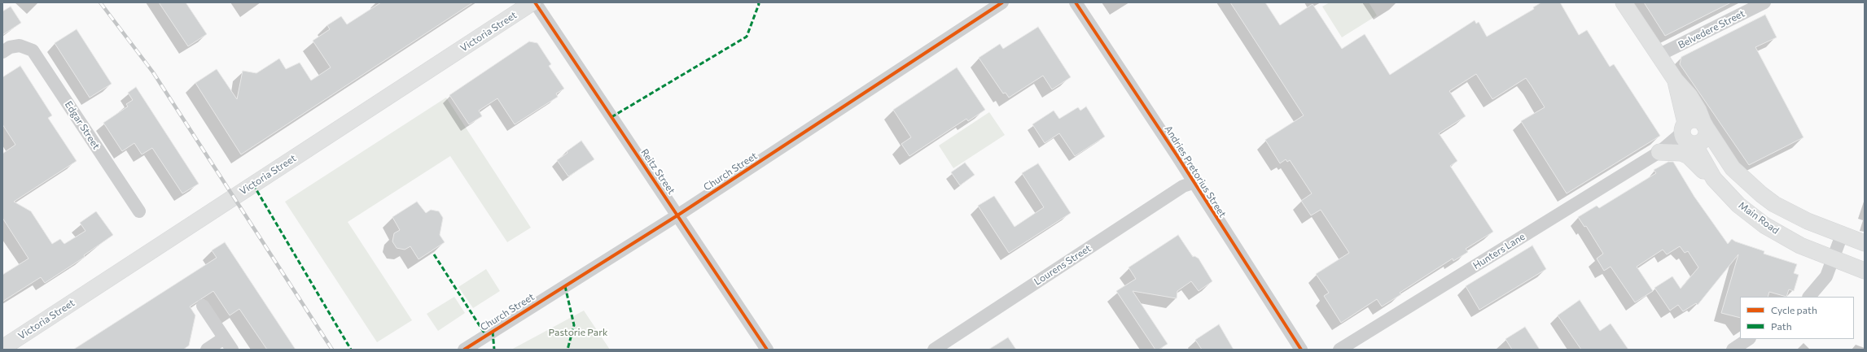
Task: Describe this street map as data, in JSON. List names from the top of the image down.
{
  "streets": {
    "main road": ["Victoria Street", "Main Road"],
    "street": [
      "Belvedere Street",
      "Edgar Street",
      "Reitz Street",
      "Church Street",
      "Andries Pretorius Street",
      "Hunters Lane",
      "Lourens Street"
    ]
  },
  "crossings": [
    ["Belvedere Street", "Main Road"],
    ["Reitz Street", "Church Street"],
    ["Andries Pretorius Street", "Lourens Street"],
    ["Main Road", "Hunters Lane"]
  ],
  "parks": ["Pastorie Park"],
  "legend": ["Cycle path", "Path"]
}
